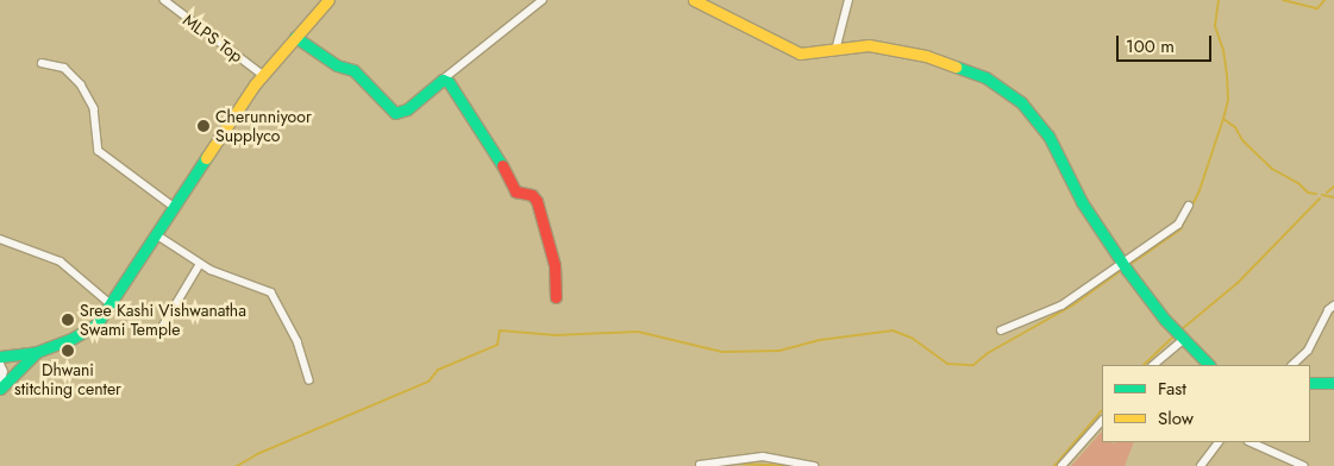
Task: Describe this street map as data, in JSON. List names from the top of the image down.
{
  "streets": {
    "street": ["MLPS Top"]
  },
  "places": ["Cherunniyoor Supplyco", "Sree Kashi Vishwanatha Swami Temple", "Dhwani stitching center"],
  "legend": ["Fast", "Slow"],
  "scale_bar": "100 m"
}
